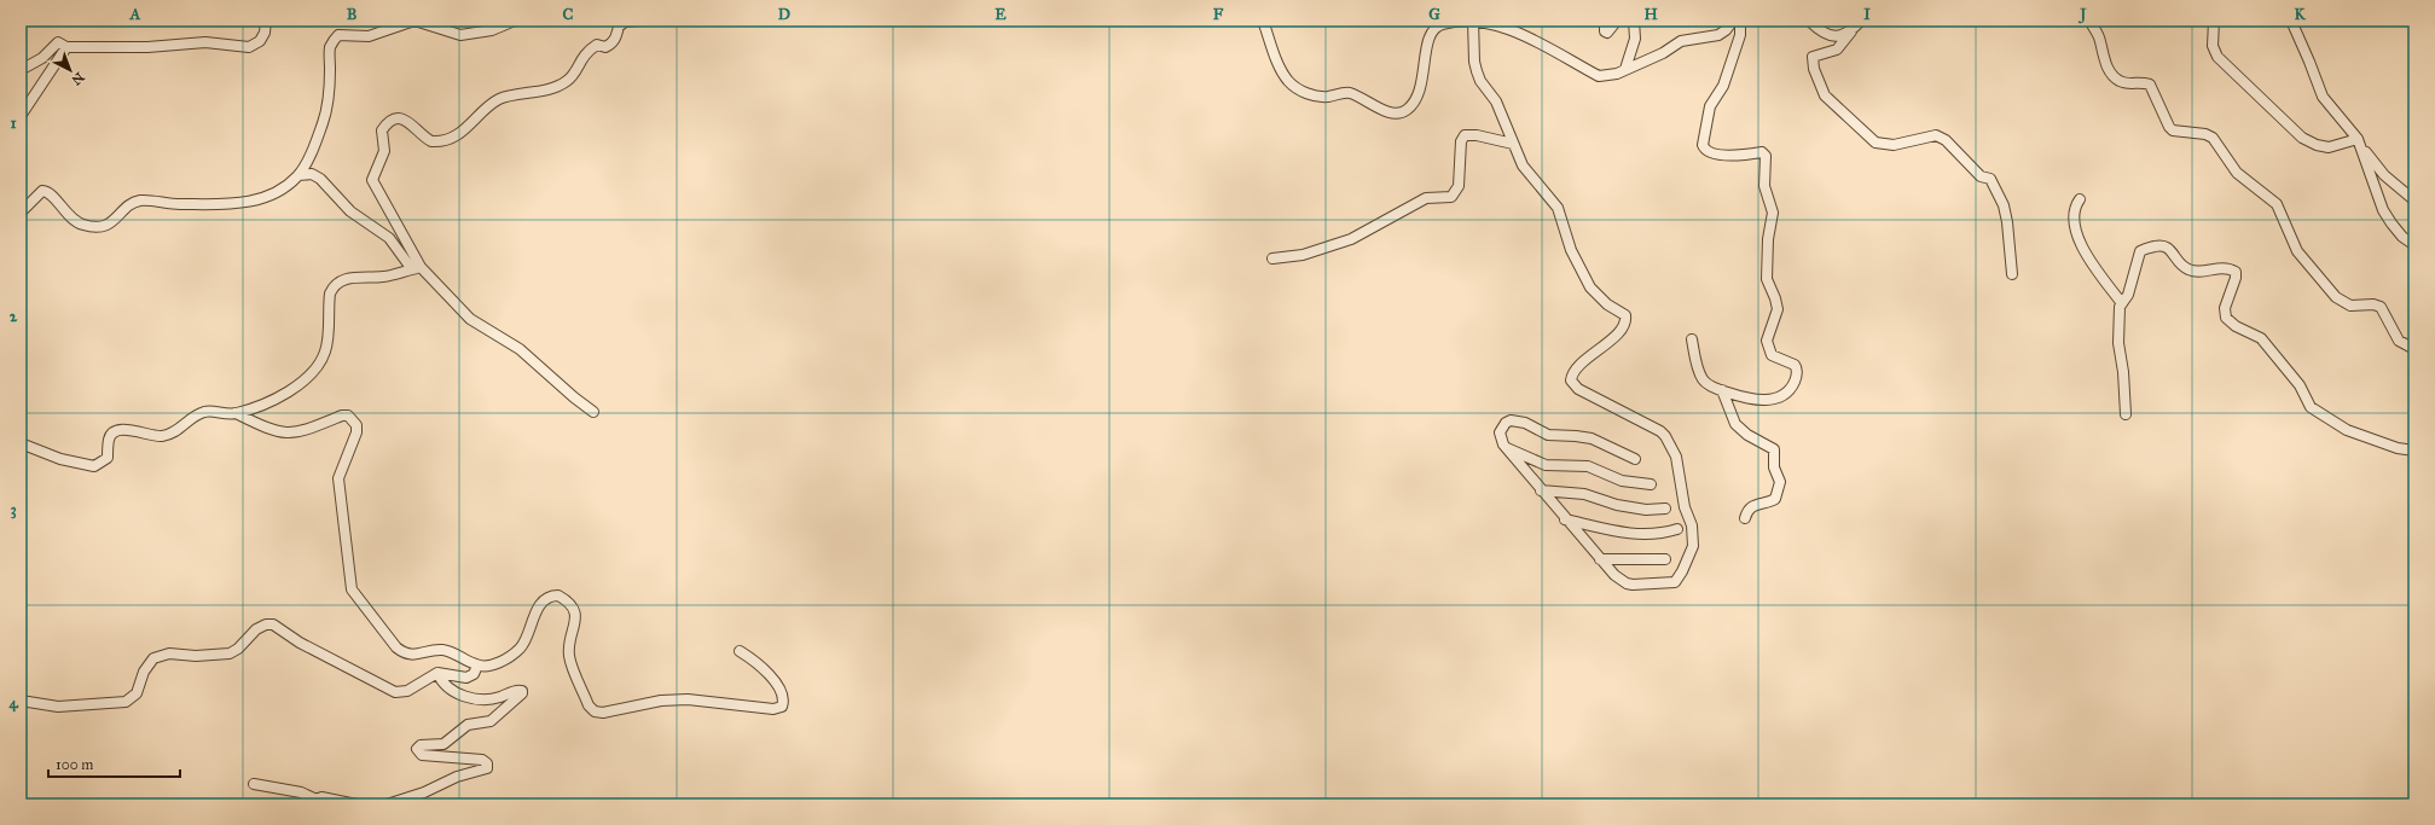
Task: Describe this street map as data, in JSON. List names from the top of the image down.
{
  "scale_bar": "100 m",
  "north": "bottom right",
  "grid": {
    "columns": [
      "A",
      "B",
      "C",
      "D",
      "E",
      "F",
      "G",
      "H",
      "I",
      "J",
      "K"
    ],
    "rows": [
      "1",
      "2",
      "3",
      "4"
    ]
  }
}
